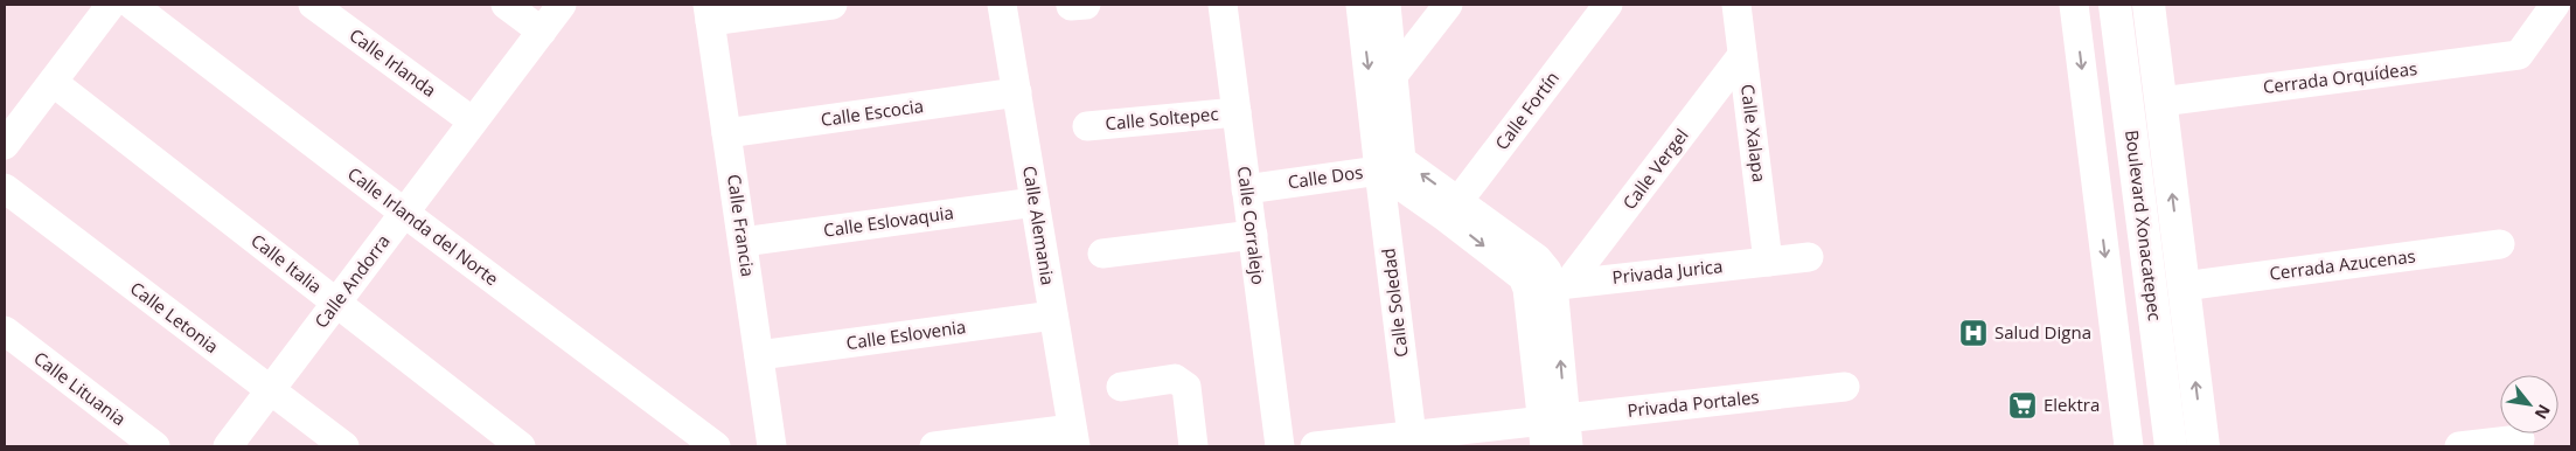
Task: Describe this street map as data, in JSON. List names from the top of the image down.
{
  "streets": {
    "main road": ["Boulevard Xonacatepec"],
    "street": [
      "Calle Irlanda",
      "Cerrada Orquídeas",
      "Calle Fortín",
      "Calle Escocia",
      "Calle Soltepec",
      "Calle Xalapa",
      "Calle Vergel",
      "Calle Dos",
      "Calle Eslovaquia",
      "Calle Francia",
      "Calle Alemania",
      "Calle Corralejo",
      "Calle Irlanda del Norte",
      "Calle Italia",
      "Cerrada Azucenas",
      "Privada Jurica",
      "Calle Andorra",
      "Calle Soledad",
      "Calle Letonia",
      "Calle Eslovenia",
      "Calle Lituania",
      "Privada Portales"
    ]
  },
  "crossings": [
    ["Calle Irlanda", "Calle Andorra"],
    ["Cerrada Orquídeas", "Boulevard Xonacatepec"],
    ["Calle Escocia", "Calle Francia"],
    ["Calle Escocia", "Calle Alemania"],
    ["Calle Soltepec", "Calle Corralejo"],
    ["Calle Xalapa", "Calle Vergel"],
    ["Calle Xalapa", "Privada Jurica"],
    ["Calle Vergel", "Privada Jurica"],
    ["Calle Dos", "Calle Corralejo"],
    ["Calle Dos", "Calle Soledad"],
    ["Calle Eslovaquia", "Calle Francia"],
    ["Calle Eslovaquia", "Calle Alemania"],
    ["Calle Francia", "Calle Eslovenia"],
    ["Calle Alemania", "Calle Eslovenia"],
    ["Boulevard Xonacatepec", "Cerrada Azucenas"],
    ["Calle Irlanda del Norte", "Calle Andorra"],
    ["Calle Italia", "Calle Andorra"],
    ["Calle Andorra", "Calle Letonia"],
    ["Calle Soledad", "Privada Portales"]
  ],
  "places": {
    "hospital": ["Salud Digna"],
    "supermarket": ["Elektra"]
  },
  "north": "bottom right"
}
